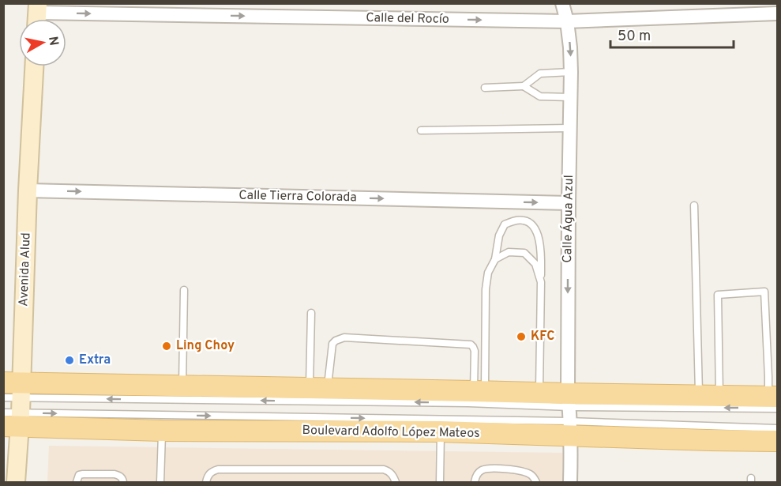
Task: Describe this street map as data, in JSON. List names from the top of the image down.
{
  "streets": {
    "main road": ["Boulevard Adolfo López Mateos"],
    "street": [
      "Calle del Rocío",
      "Calle Tierra Colorada",
      "Calle Água Azul",
      "Avenida Alud"
    ]
  },
  "crossings": [
    ["Calle del Rocío", "Calle Água Azul"],
    ["Calle Tierra Colorada", "Calle Água Azul"],
    ["Calle Tierra Colorada", "Avenida Alud"],
    ["Calle Água Azul", "Boulevard Adolfo López Mateos"],
    ["Avenida Alud", "Boulevard Adolfo López Mateos"]
  ],
  "one_way": ["Calle del Rocío", "Calle Tierra Colorada", "Calle Água Azul"],
  "places": ["KFC", "Ling Choy", "Extra"],
  "scale_bar": "50 m",
  "north": "right"
}
